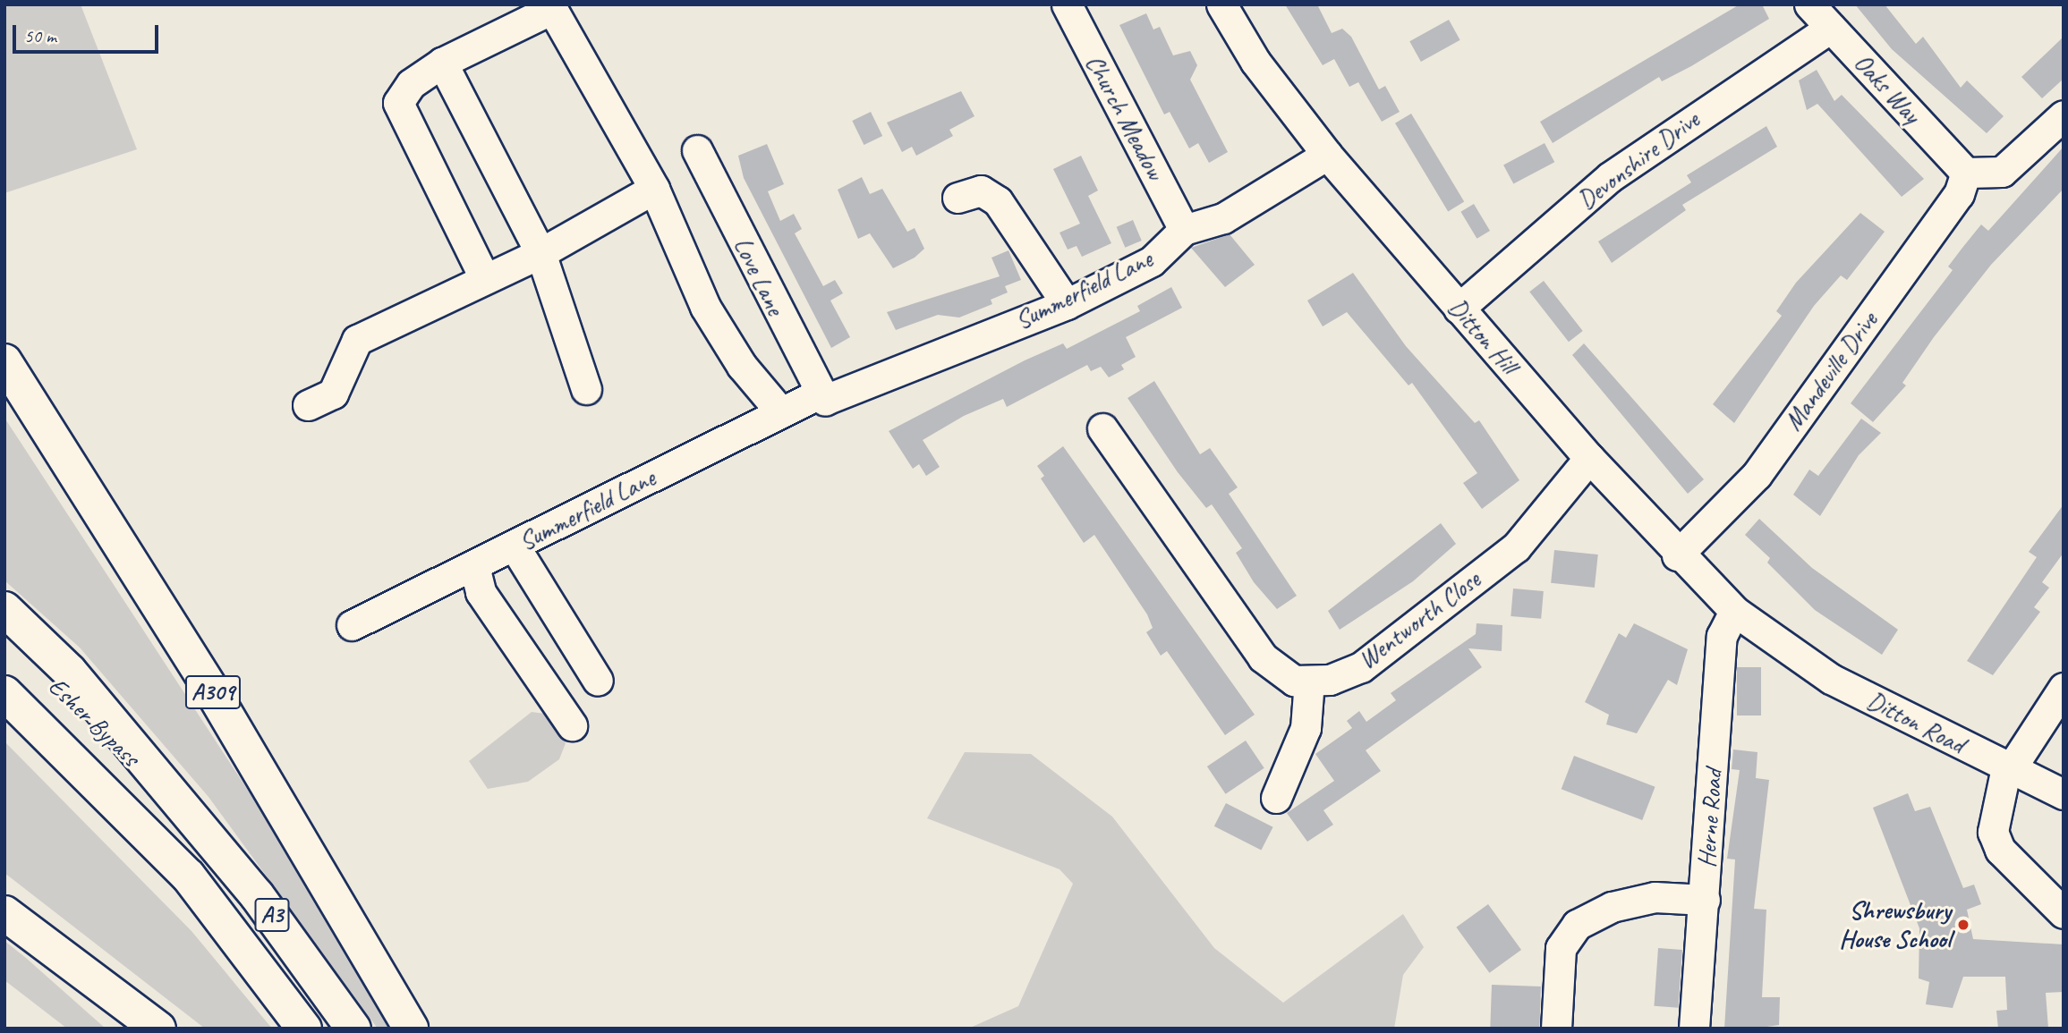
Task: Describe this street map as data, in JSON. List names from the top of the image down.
{
  "streets": {
    "highway": ["A309", "Esher Bypass", "A3"],
    "street": [
      "Oaks Way",
      "Church Meadow",
      "Devonshire Drive",
      "Love Lane",
      "Summerfield Lane",
      "Ditton Hill",
      "Mandeville Drive",
      "Wentworth Close",
      "Ditton Road",
      "Herne Road"
    ]
  },
  "crossings": [
    ["Oaks Way", "Devonshire Drive"],
    ["Oaks Way", "Mandeville Drive"],
    ["Church Meadow", "Summerfield Lane"],
    ["Devonshire Drive", "Ditton Hill"],
    ["Love Lane", "Summerfield Lane"],
    ["Summerfield Lane", "Ditton Hill"],
    ["Ditton Hill", "Mandeville Drive"],
    ["Ditton Hill", "Wentworth Close"],
    ["Ditton Hill", "Ditton Road"],
    ["Ditton Hill", "Herne Road"],
    ["Esher Bypass", "A3"]
  ],
  "places": ["Shrewsbury House School"],
  "scale_bar": "50 m"
}
